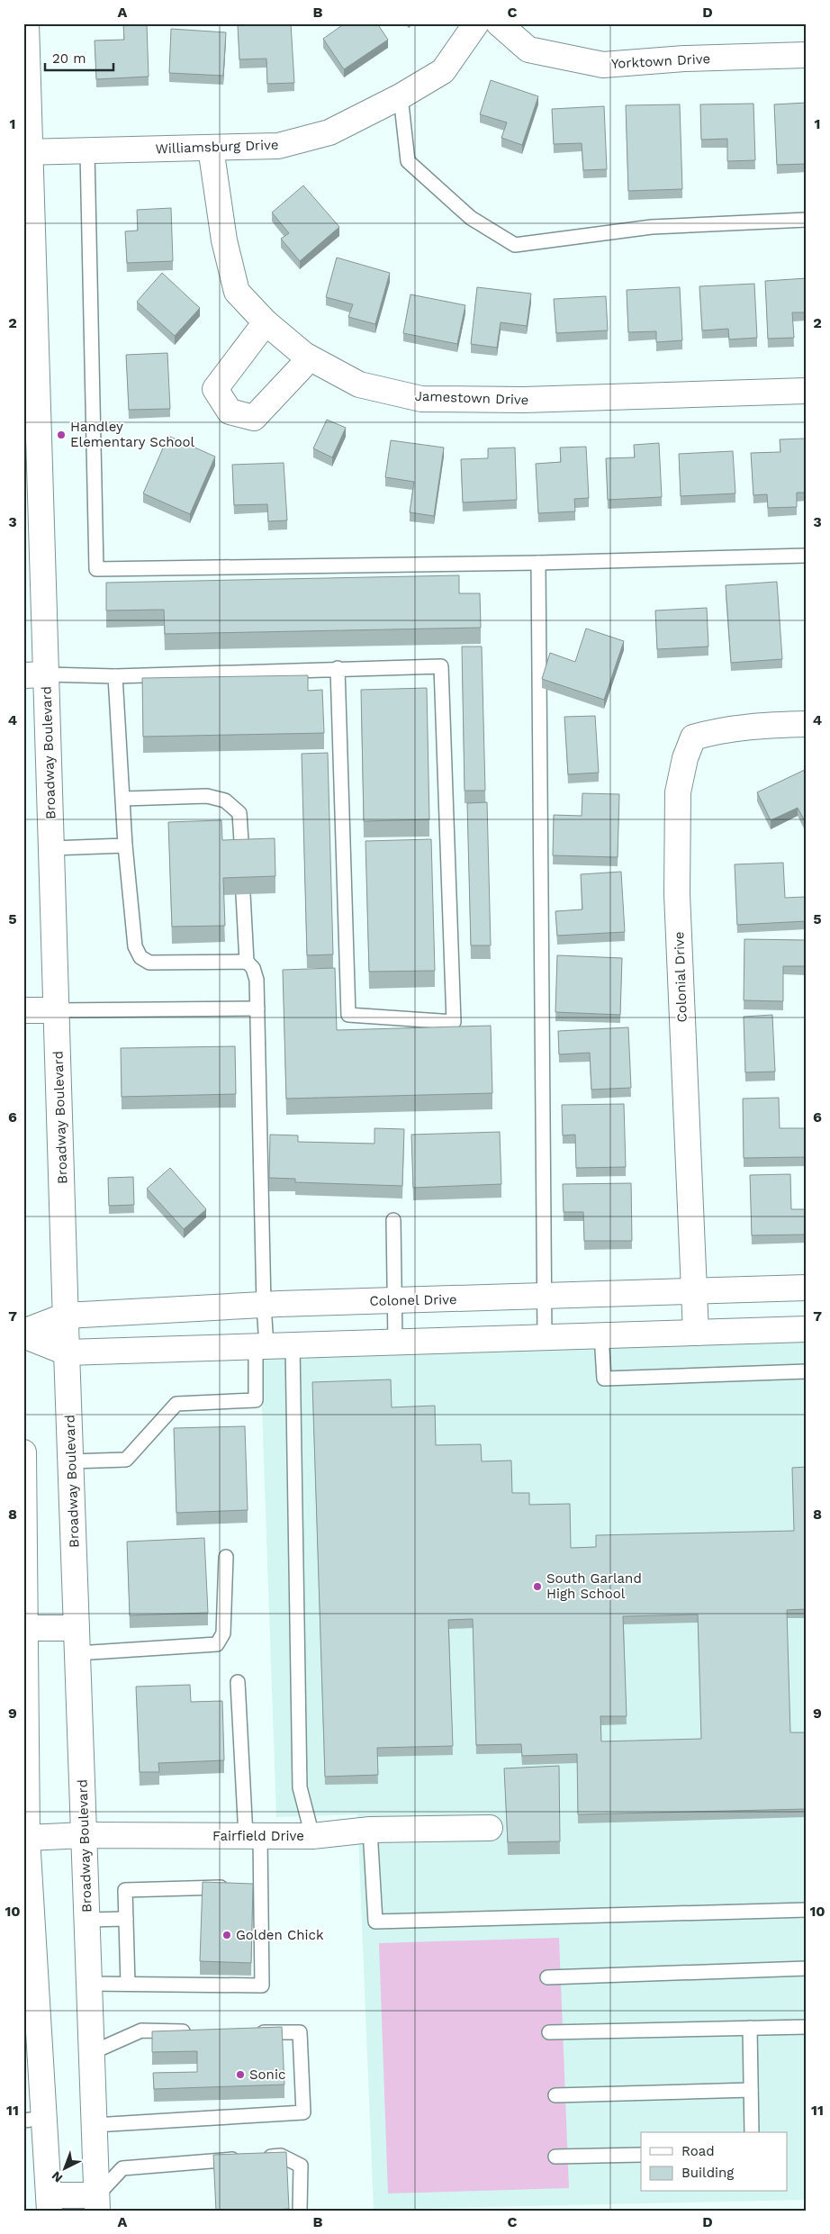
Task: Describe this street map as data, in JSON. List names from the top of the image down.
{
  "streets": {
    "street": [
      "Yorktown Drive",
      "Williamsburg Drive",
      "Jamestown Drive",
      "Broadway Boulevard",
      "Colonial Drive",
      "Colonel Drive",
      "Fairfield Drive"
    ]
  },
  "crossings": [
    ["Williamsburg Drive", "Jamestown Drive"],
    ["Williamsburg Drive", "Broadway Boulevard"],
    ["Broadway Boulevard", "Colonel Drive"],
    ["Broadway Boulevard", "Fairfield Drive"],
    ["Colonial Drive", "Colonel Drive"]
  ],
  "places": [
    "Handley Elementary School",
    "South Garland High School",
    "Golden Chick",
    "Sonic"
  ],
  "legend": ["Road", "Building"],
  "scale_bar": "20 m",
  "north": "bottom left",
  "grid": {
    "columns": [
      "A",
      "B",
      "C",
      "D"
    ],
    "rows": [
      "1",
      "2",
      "3",
      "4",
      "5",
      "6",
      "7",
      "8",
      "9",
      "10",
      "11"
    ]
  }
}
